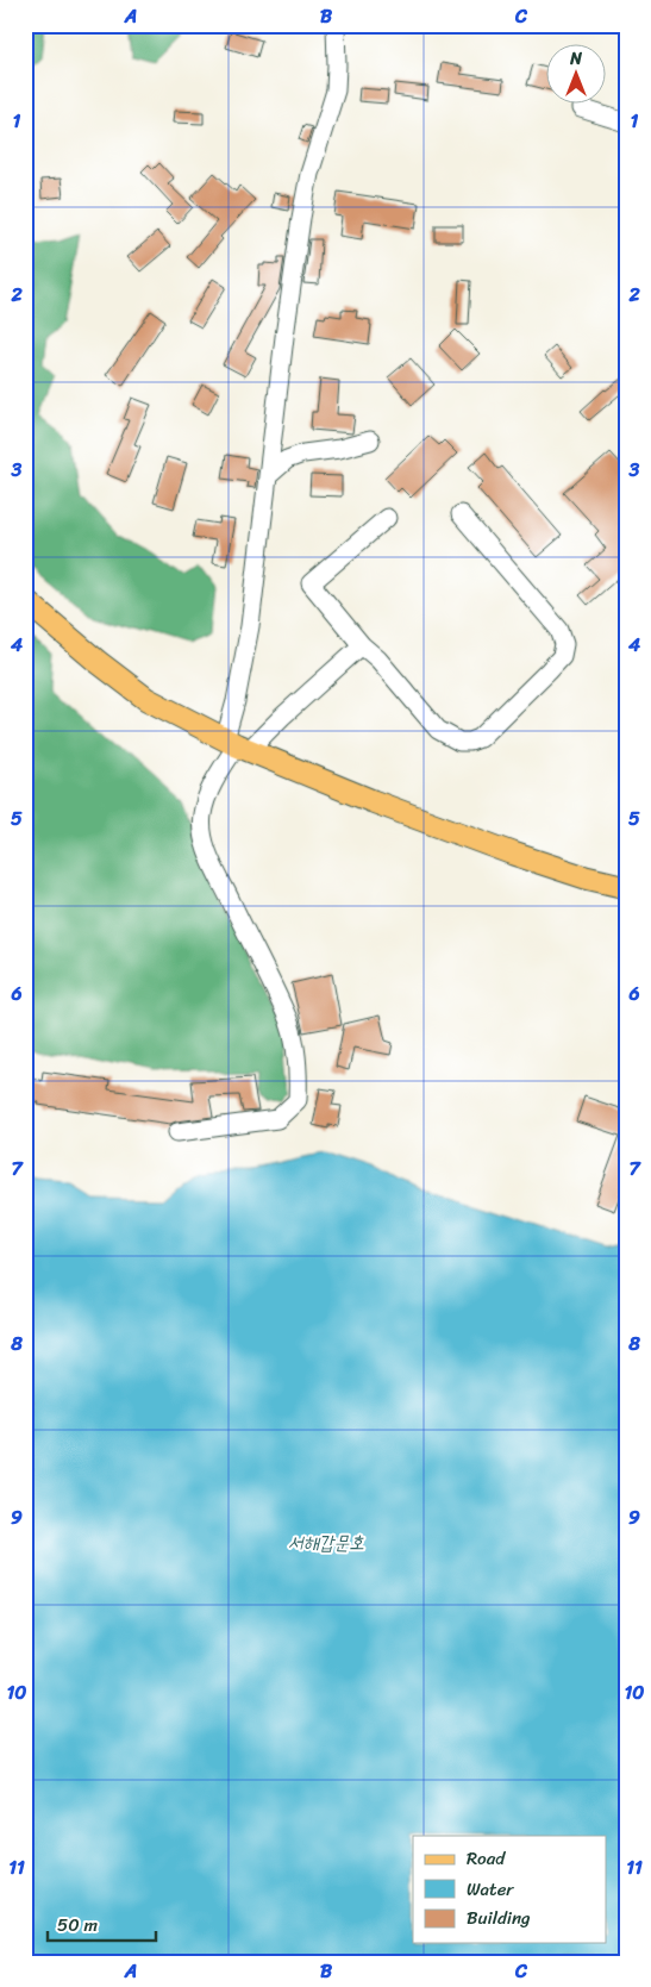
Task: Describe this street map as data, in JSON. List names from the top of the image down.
{
  "water": ["서해갑문호"],
  "legend": ["Road", "Water", "Building"],
  "scale_bar": "50 m",
  "north": "top",
  "grid": {
    "columns": ["A", "B", "C"],
    "rows": [
      "1",
      "2",
      "3",
      "4",
      "5",
      "6",
      "7",
      "8",
      "9",
      "10",
      "11"
    ]
  }
}
